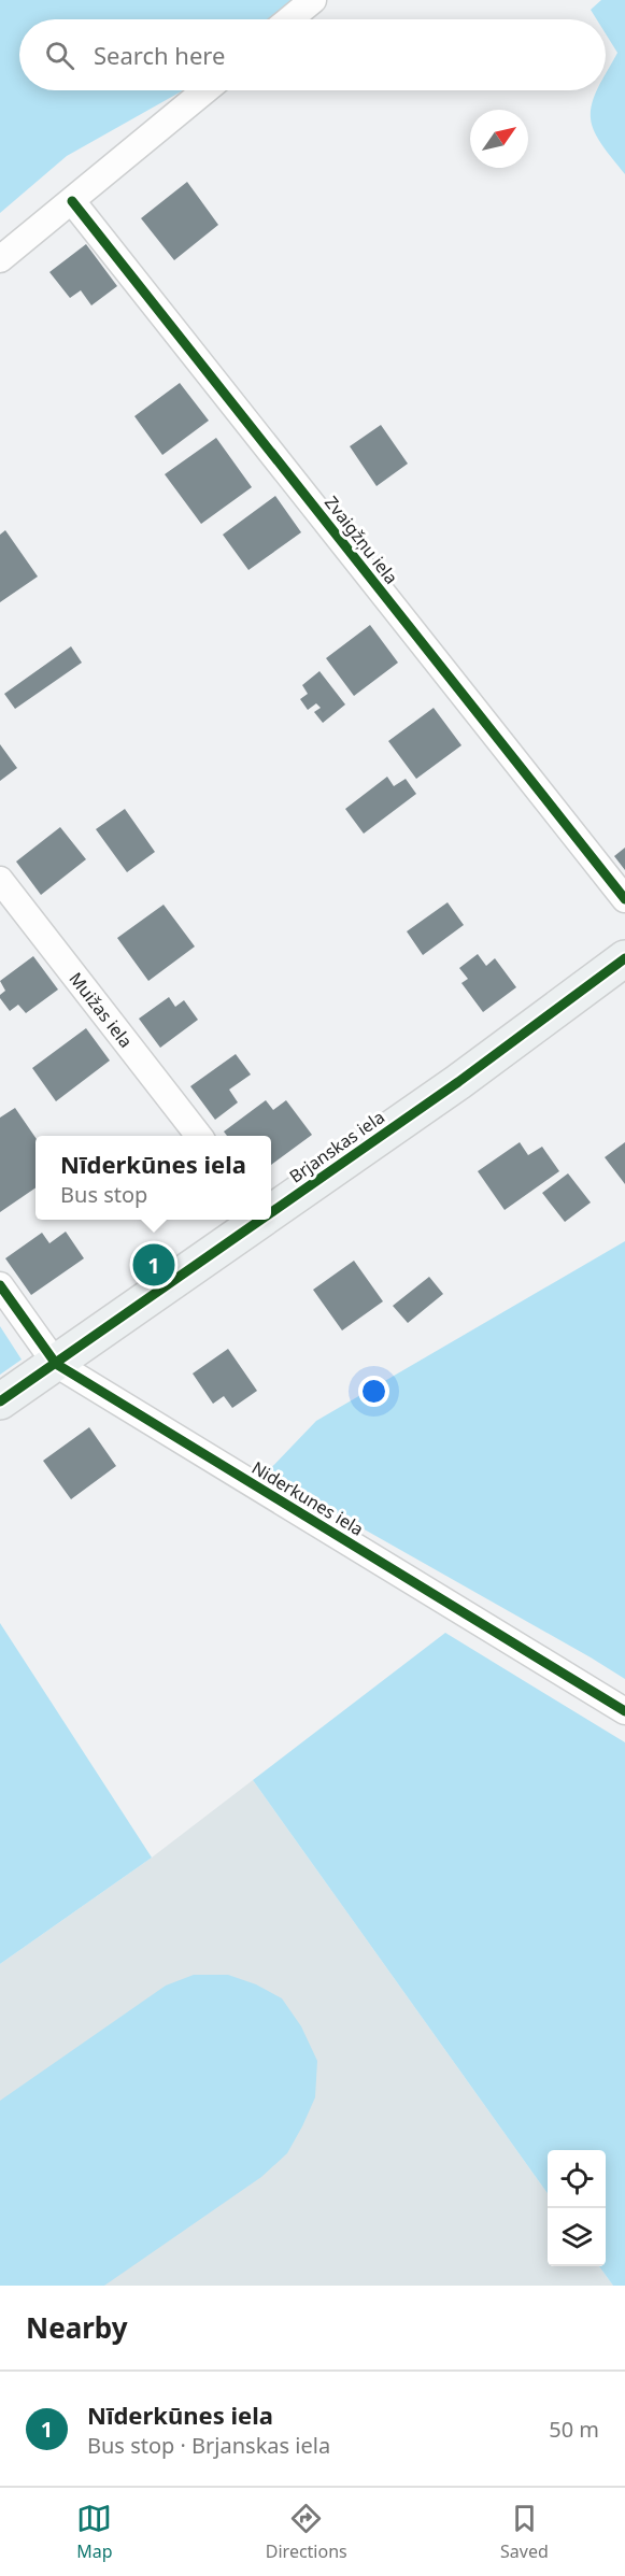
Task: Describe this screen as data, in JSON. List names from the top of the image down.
{
  "streets": {
    "main road": ["Brjanskas iela"],
    "street": ["Zvaigžņu iela", "Muižas iela", "Niderkunes iela"]
  },
  "crossings": [
    ["Brjanskas iela", "Niderkunes iela"]
  ],
  "north": "top right",
  "page": {
    "search": "Search here",
    "popup": ["Nīderkūnes iela", "Bus stop"],
    "pins": "1",
    "heading": "Nearby",
    "list": [
      {
        "mark": "1",
        "name": "Nīderkūnes iela",
        "note": "Bus stop · Brjanskas iela",
        "value": "50 m"
      }
    ],
    "nav": ["Map", "Directions", "Saved"]
  }
}
